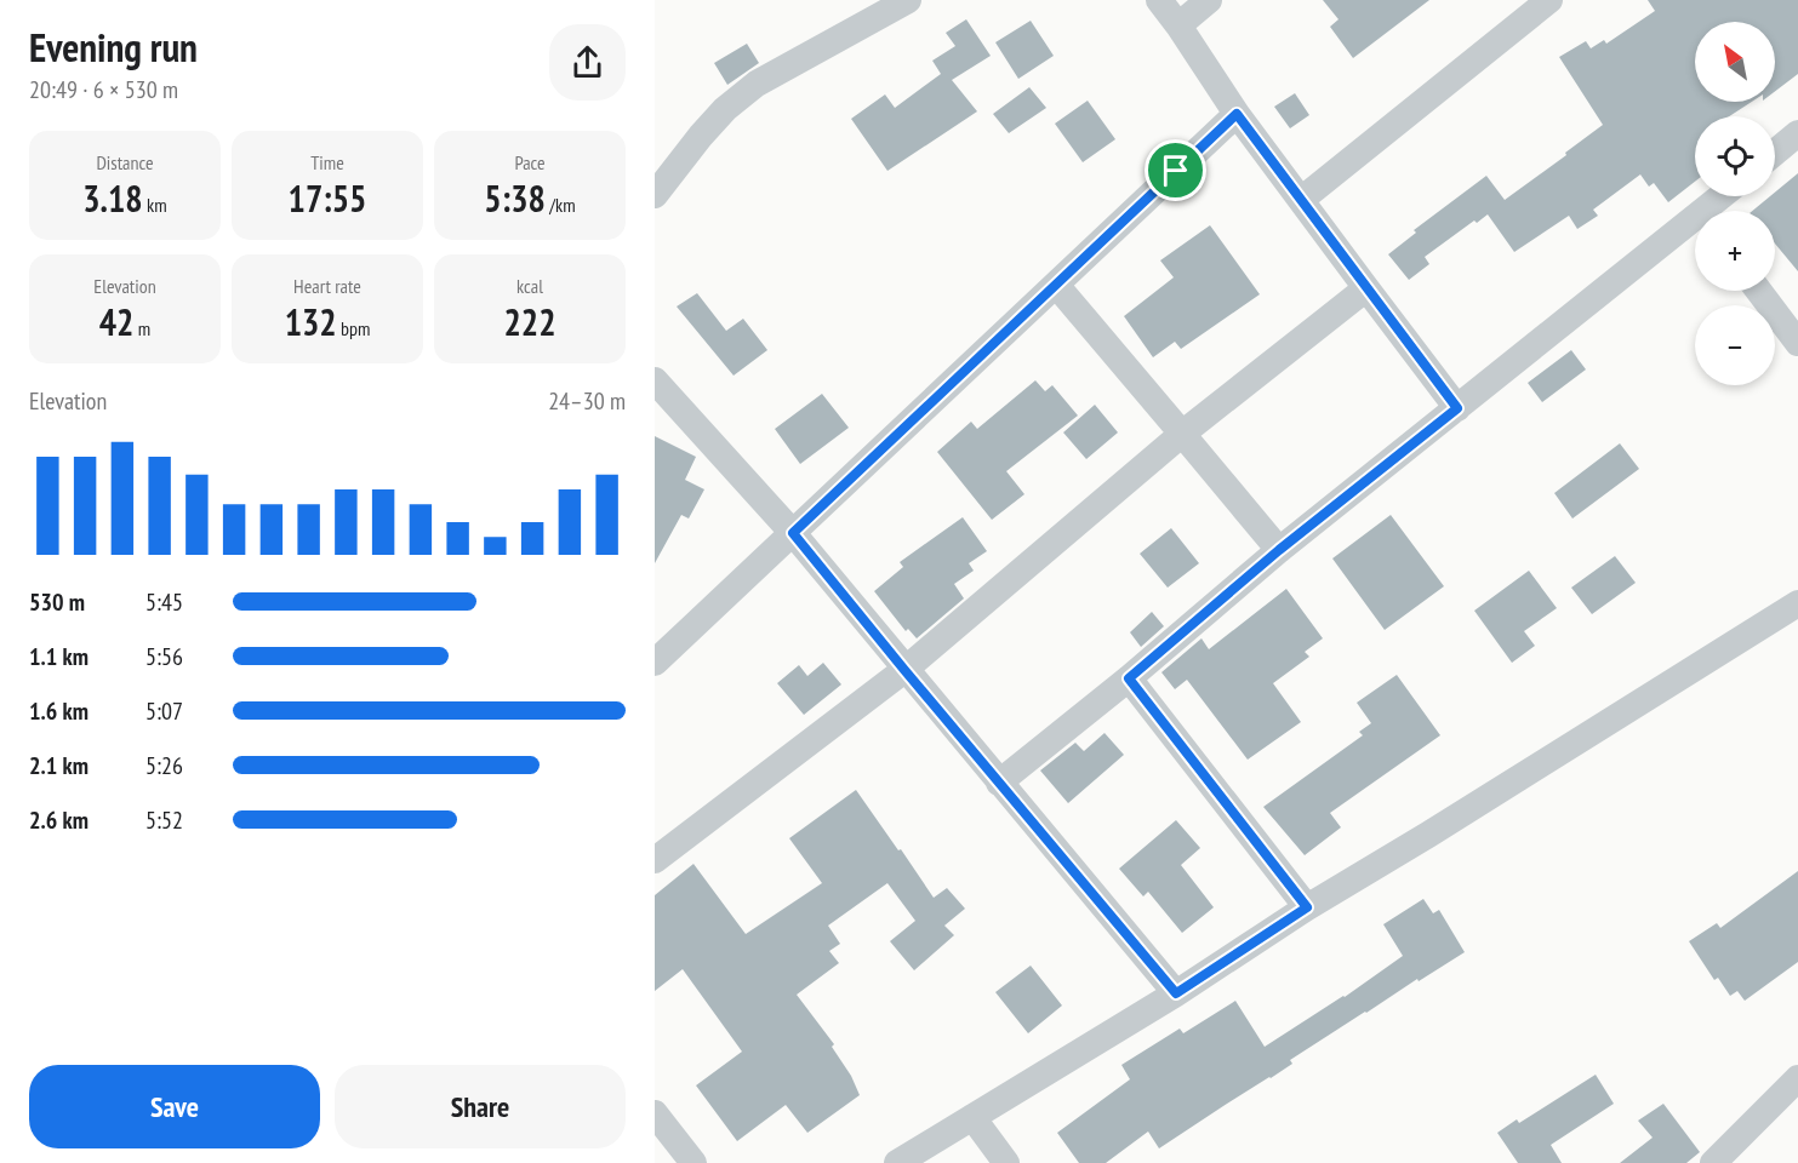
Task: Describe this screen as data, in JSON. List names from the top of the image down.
{
  "north": "top left",
  "page": {
    "heading": ["Evening run", "20:49 · 6 × 530 m"],
    "map_buttons": ["+", "−"],
    "stats": [
      ["Distance", "3.18 km"],
      ["Time", "17:55"],
      ["Pace", "5:38 /km"],
      ["Elevation", "42 m"],
      ["Heart rate", "132 bpm"],
      ["kcal", "222"]
    ],
    "chart": ["Elevation", "24–30 m"],
    "list": [
      {
        "name": "530 m",
        "note": "5:45"
      },
      {
        "name": "1.1 km",
        "note": "5:56"
      },
      {
        "name": "1.6 km",
        "note": "5:07"
      },
      {
        "name": "2.1 km",
        "note": "5:26"
      },
      {
        "name": "2.6 km",
        "note": "5:52"
      }
    ],
    "buttons": ["Save", "Share"]
  }
}
